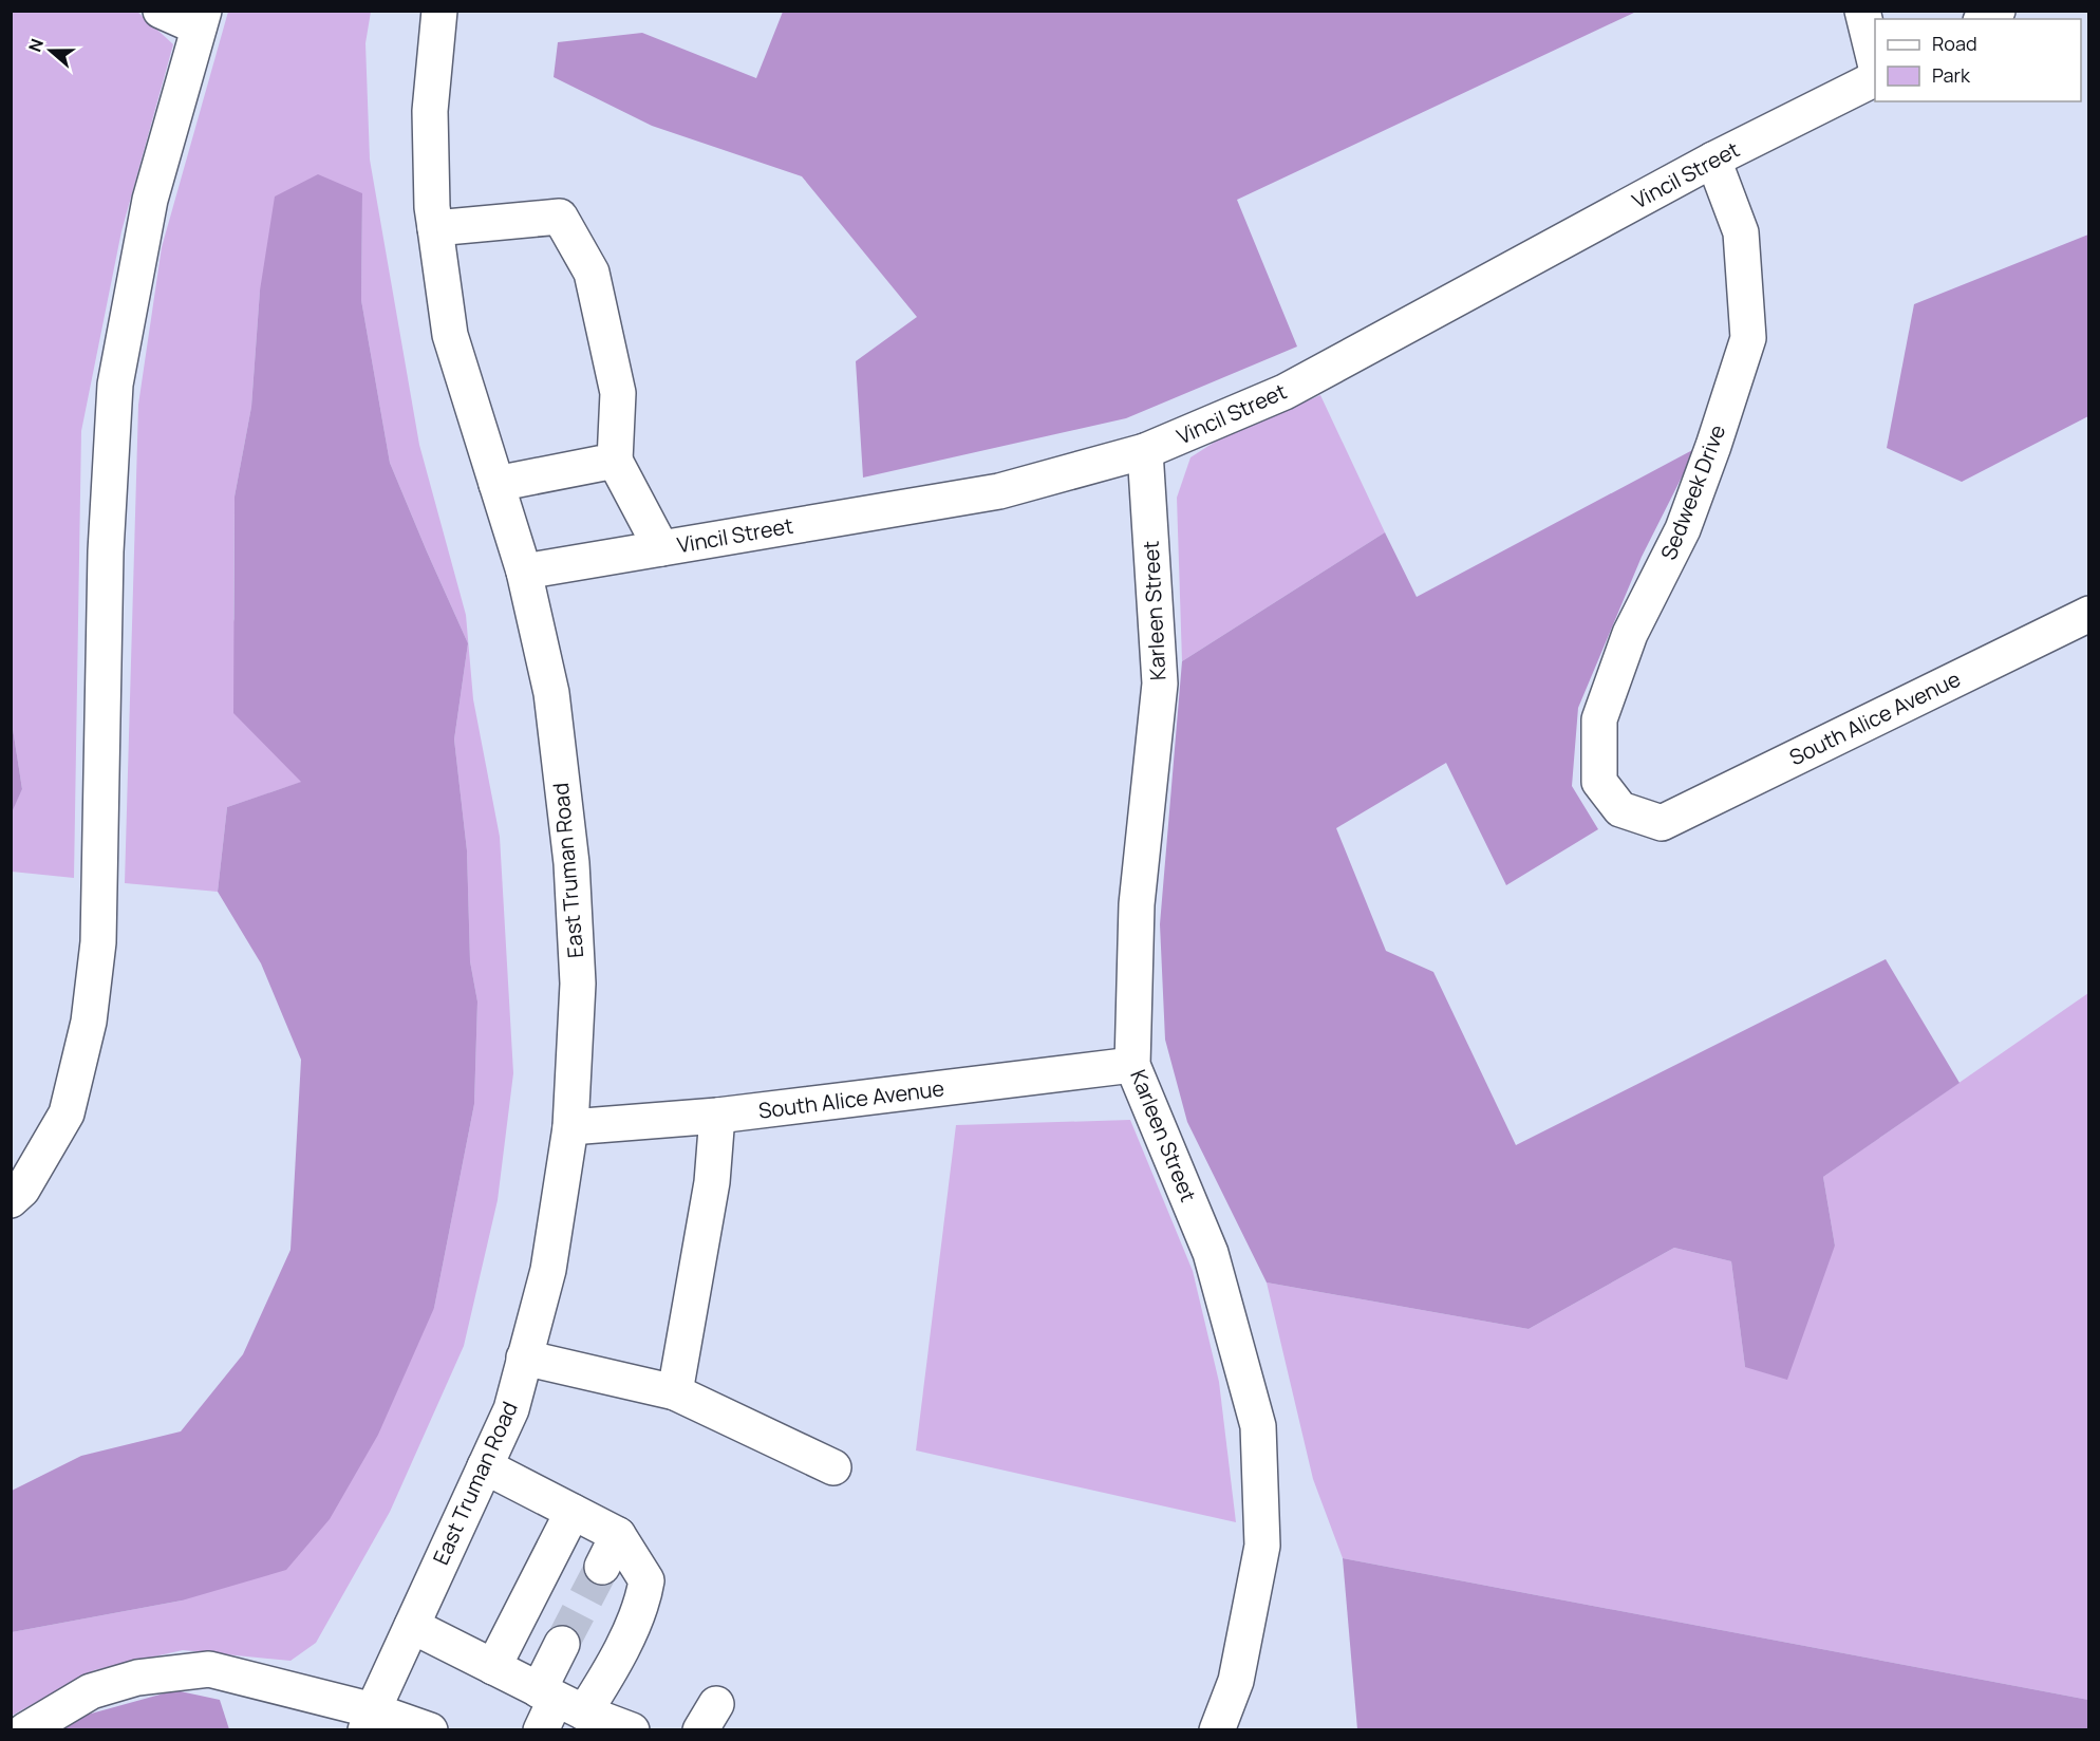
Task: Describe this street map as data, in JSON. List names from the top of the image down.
{
  "streets": {
    "street": [
      "Vincil Street",
      "Sedweek Drive",
      "Karleen Street",
      "South Alice Avenue",
      "East Truman Road"
    ]
  },
  "crossings": [
    ["Vincil Street", "Sedweek Drive"],
    ["Vincil Street", "Karleen Street"],
    ["Vincil Street", "East Truman Road"],
    ["Sedweek Drive", "South Alice Avenue"],
    ["Karleen Street", "South Alice Avenue"],
    ["South Alice Avenue", "East Truman Road"]
  ],
  "legend": ["Road", "Park"],
  "north": "left"
}
